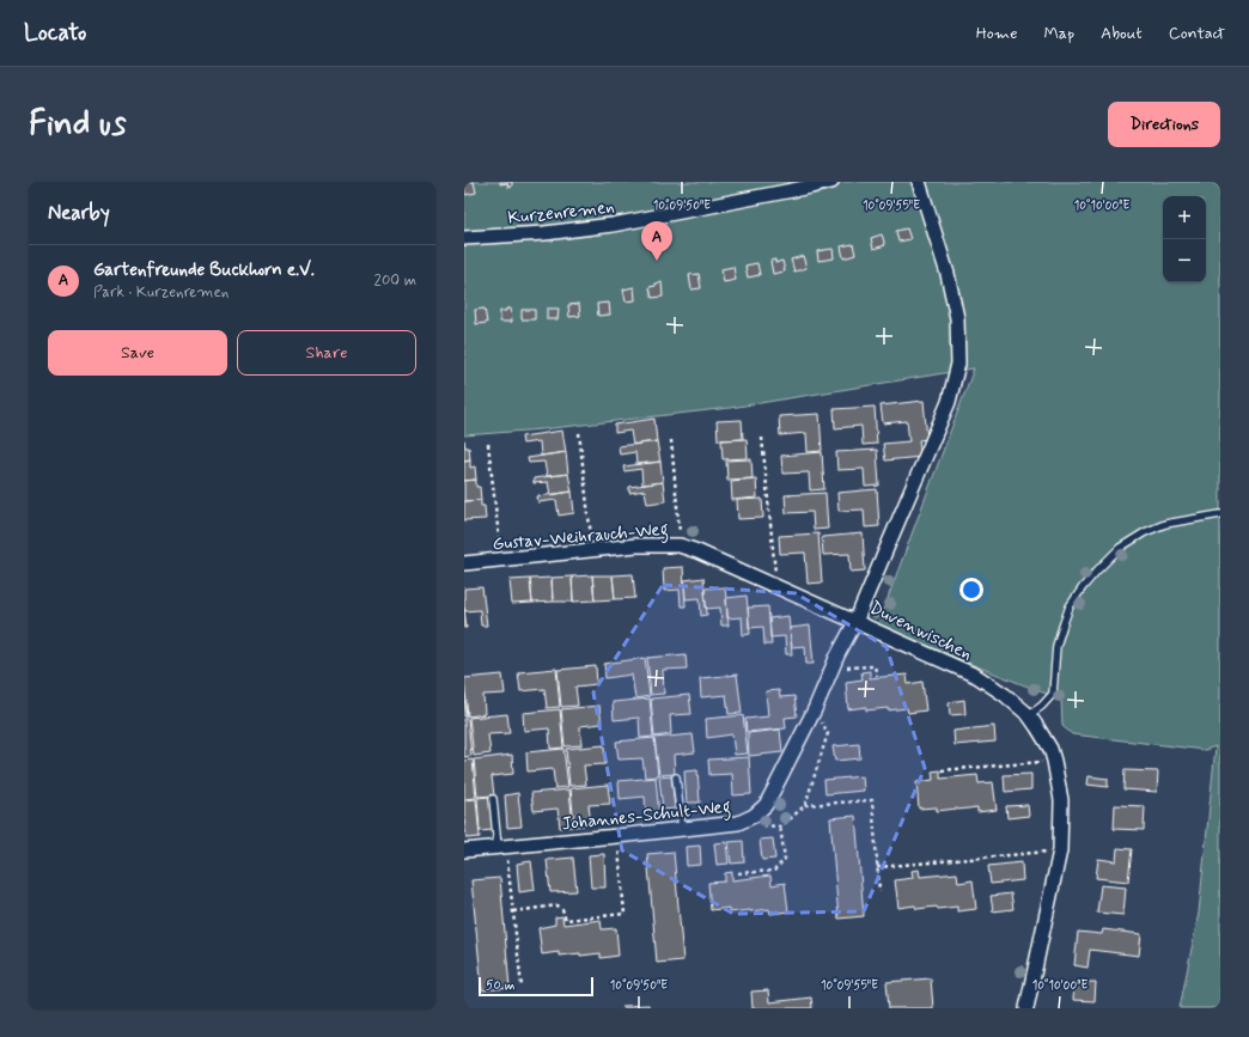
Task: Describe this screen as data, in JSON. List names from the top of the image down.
{
  "streets": {
    "street": [
      "Kurzenremen",
      "Gustav-Weihrauch-Weg",
      "Duvenwischen",
      "Johannes-Schult-Weg"
    ]
  },
  "crossings": [
    ["Gustav-Weihrauch-Weg", "Duvenwischen"],
    ["Gustav-Weihrauch-Weg", "Johannes-Schult-Weg"],
    ["Duvenwischen", "Johannes-Schult-Weg"]
  ],
  "scale_bar": "50 m",
  "page": {
    "header": "Locato",
    "nav": [
      "Home",
      "Map",
      "About",
      "Contact"
    ],
    "buttons": [
      "Directions",
      ["Save", "Share"]
    ],
    "title": "Find us",
    "heading": "Nearby",
    "map_buttons": ["+", "−"],
    "pins": "A",
    "list": [
      {
        "mark": "A",
        "name": "Gartenfreunde Buckhorn e.V.",
        "note": "Park · Kurzenremen",
        "value": "200 m"
      }
    ],
    "scale": "50 m"
  },
  "coordinates": ["10°09'50\"E", "10°09'55\"E", "10°10'00\"E"]
}
